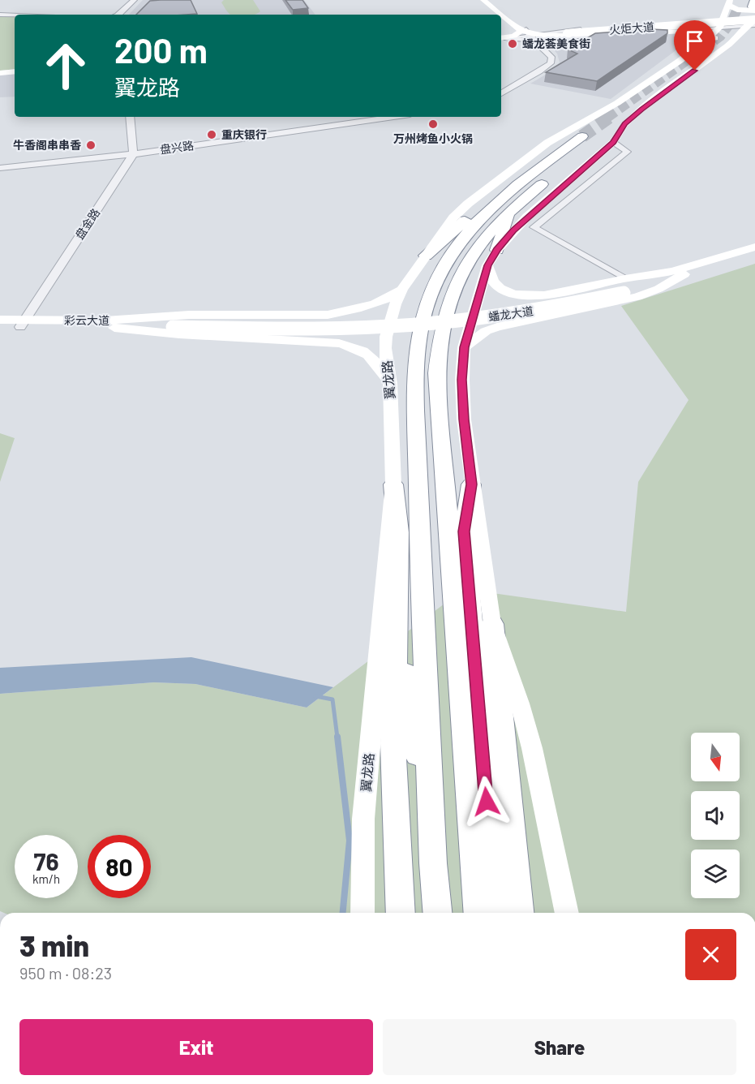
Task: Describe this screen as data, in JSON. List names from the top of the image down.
{
  "streets": {
    "highway": ["翼龙路"],
    "main road": ["火炬大道", "蟠龙大道", "彩云大道"],
    "street": ["盘兴路", "盘金路"]
  },
  "crossings": [
    ["盘兴路", "盘金路"],
    ["盘金路", "彩云大道"],
    ["蟠龙大道", "彩云大道"]
  ],
  "places": [
    "蟠龙荟美食街",
    "万州烤鱼小火锅",
    "重庆银行",
    "牛香阁串串香"
  ],
  "north": "bottom",
  "page": {
    "turn": ["200 m", "翼龙路"],
    "speed": "76 km/h",
    "limit": "80",
    "heading": ["3 min", "950 m · 08:23"],
    "buttons": ["Exit", "Share"]
  }
}
